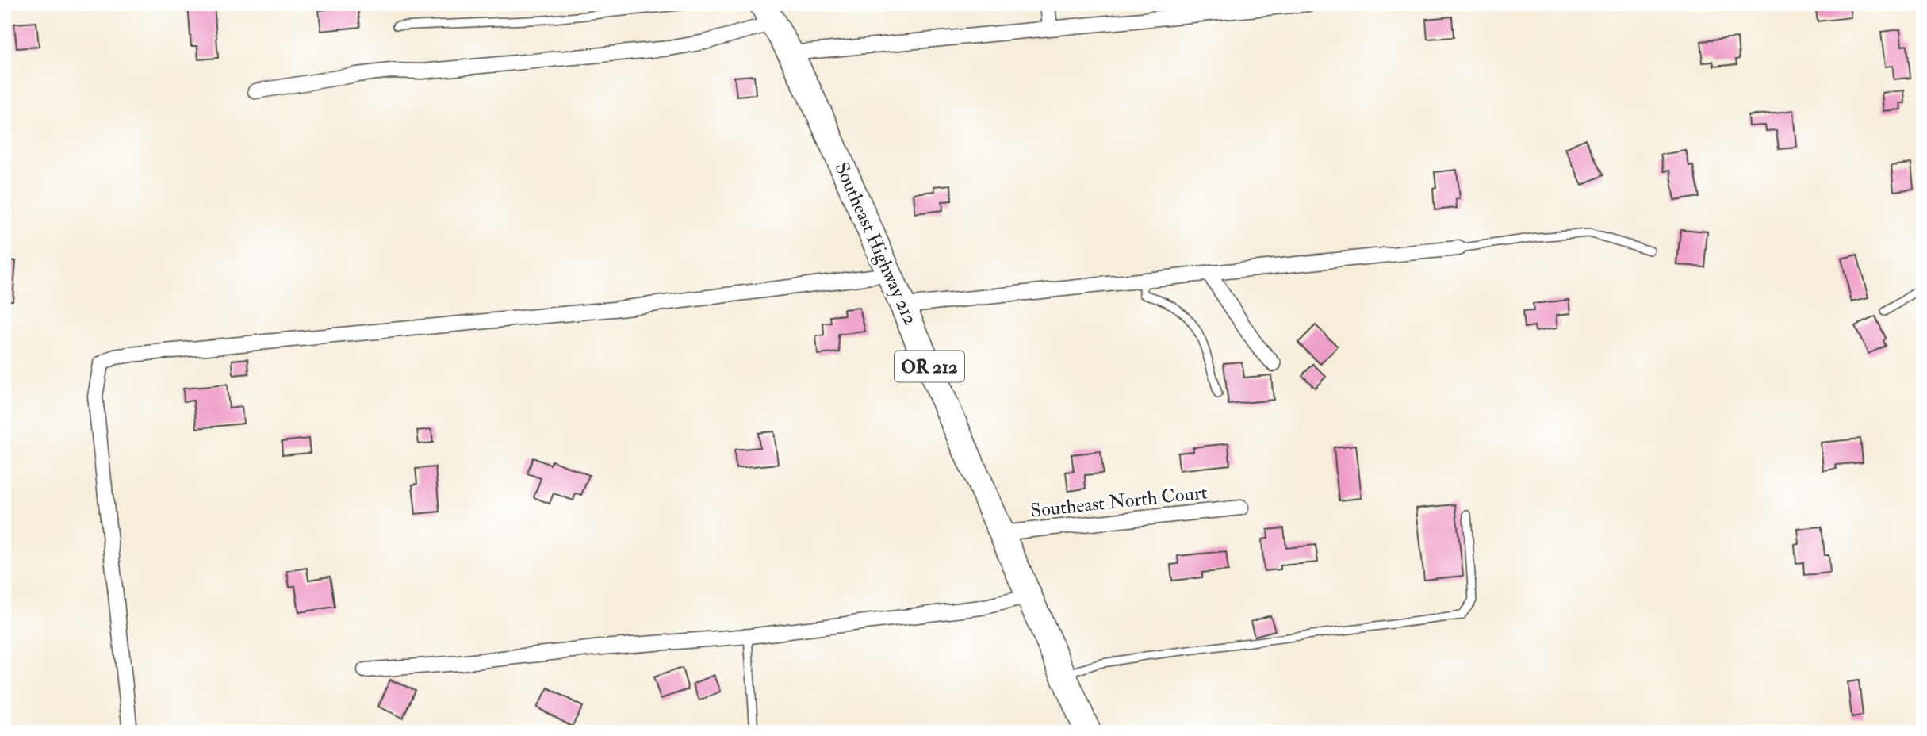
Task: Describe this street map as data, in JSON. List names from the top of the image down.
{
  "streets": {
    "highway": ["Southeast Highway 212", "OR 212"],
    "street": ["Southeast North Court"]
  },
  "crossings": [
    ["Southeast Highway 212", "Southeast North Court"]
  ]
}
